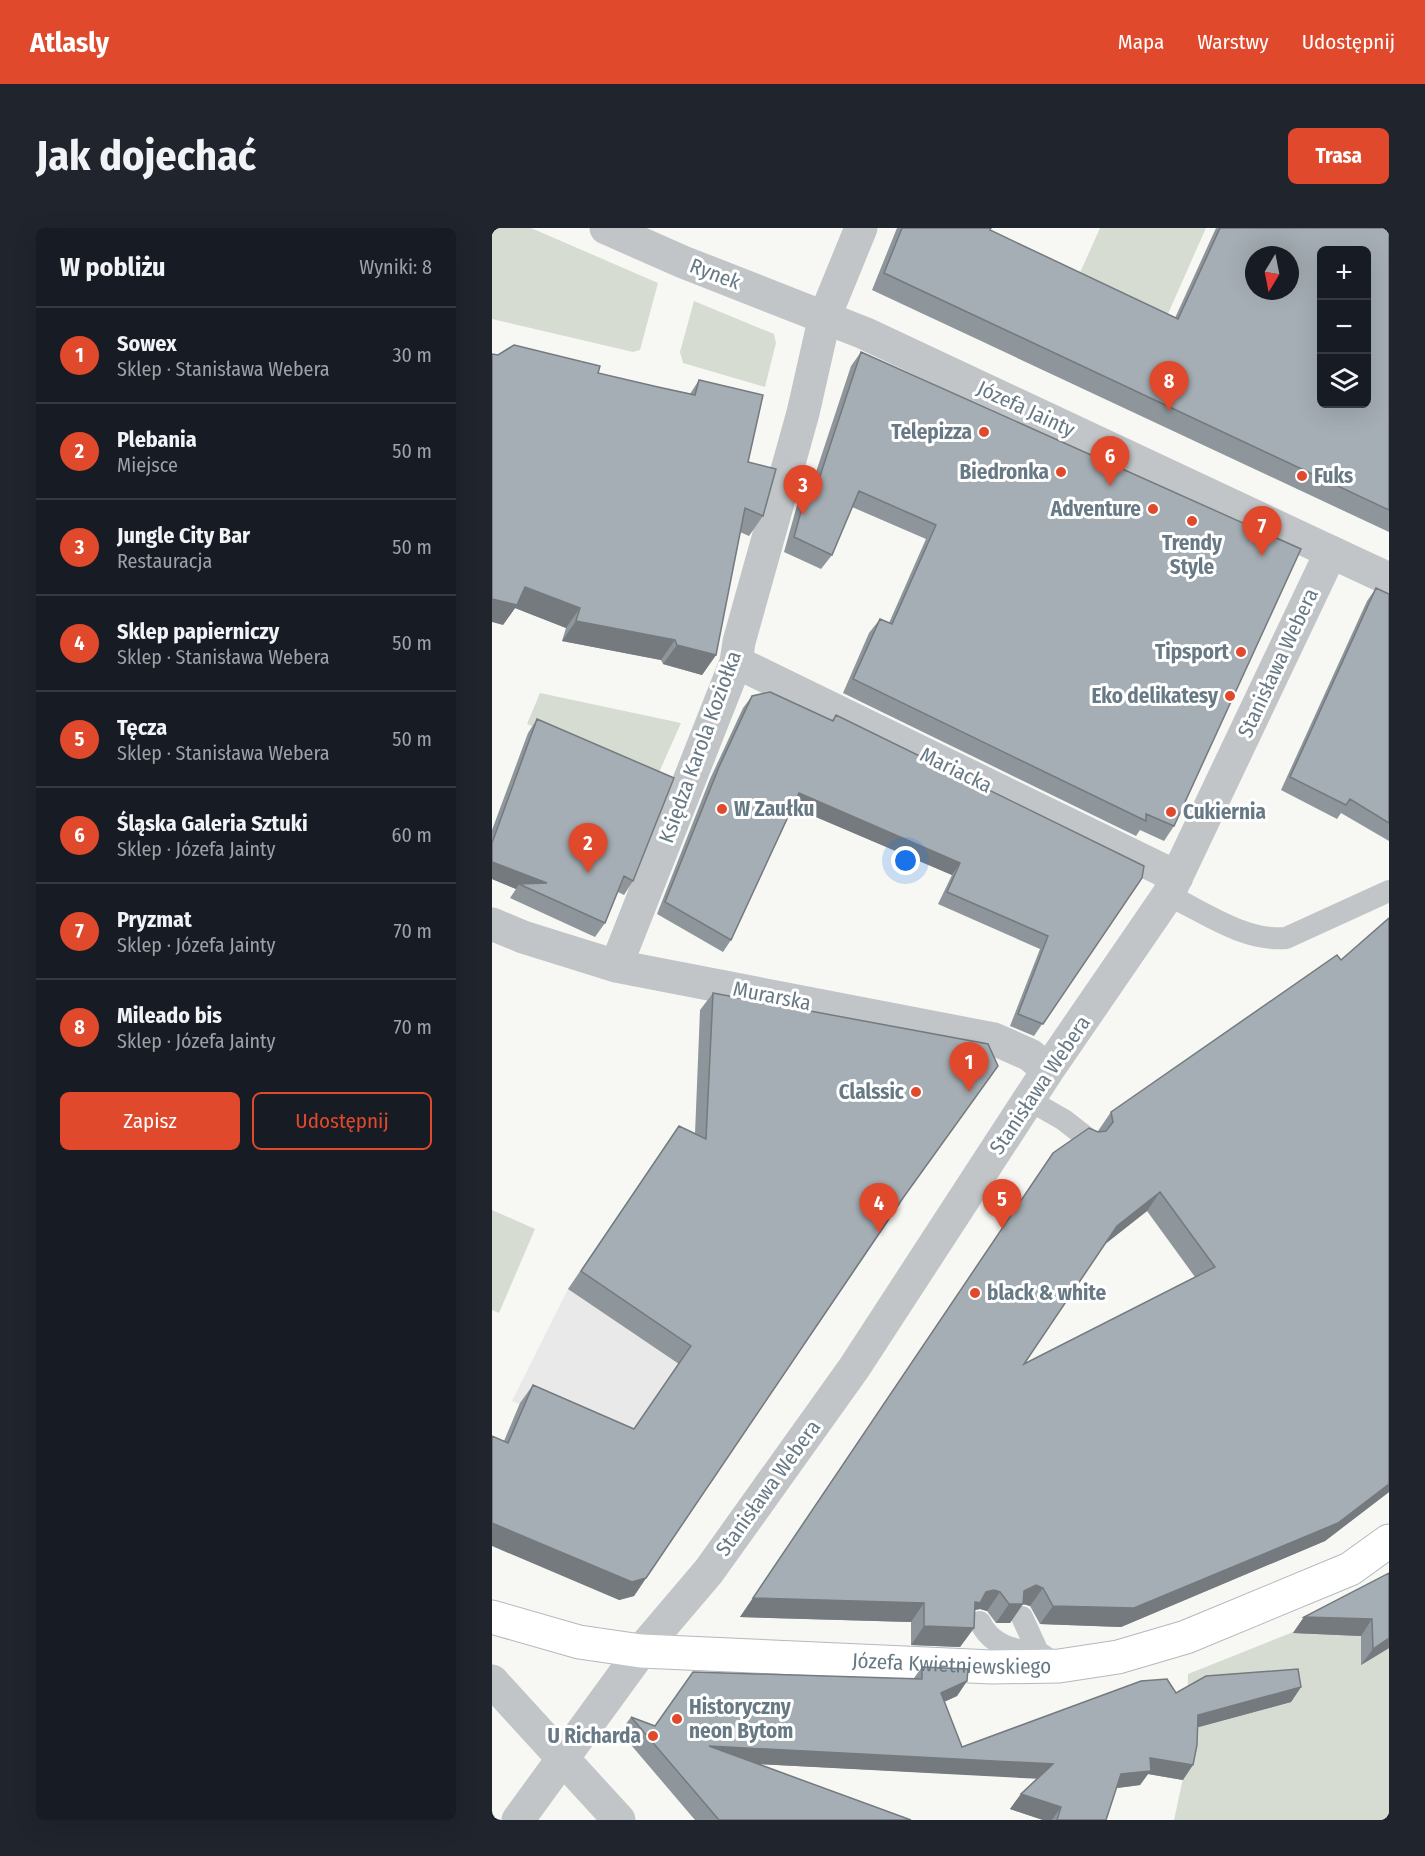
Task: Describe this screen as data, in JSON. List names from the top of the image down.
{
  "streets": {
    "main road": ["Józefa Kwietniewskiego"],
    "street": [
      "Rynek",
      "Józefa Jainty",
      "Stanisława Webera",
      "Księdza Karola Koziołka",
      "Mariacka",
      "Murarska"
    ]
  },
  "crossings": [
    ["Rynek", "Józefa Jainty"],
    ["Rynek", "Księdza Karola Koziołka"],
    ["Józefa Jainty", "Stanisława Webera"],
    ["Józefa Jainty", "Księdza Karola Koziołka"],
    ["Stanisława Webera", "Mariacka"],
    ["Stanisława Webera", "Murarska"],
    ["Stanisława Webera", "Józefa Kwietniewskiego"],
    ["Księdza Karola Koziołka", "Mariacka"],
    ["Księdza Karola Koziołka", "Murarska"]
  ],
  "places": [
    "Telepizza",
    "Biedronka",
    "Fuks",
    "Adventure",
    "Trendy Style",
    "Tipsport",
    "Eko delikatesy",
    "W Zaułku",
    "Cukiernia",
    "Clalssic",
    "black & white",
    "Historyczny neon Bytom",
    "U Richarda"
  ],
  "north": "bottom",
  "page": {
    "header": "Atlasly",
    "nav": ["Mapa", "Warstwy", "Udostępnij"],
    "buttons": [
      "Trasa",
      ["Zapisz", "Udostępnij"]
    ],
    "title": "Jak dojechać",
    "heading": ["W pobliżu", "Wyniki: 8"],
    "map_buttons": ["+", "−"],
    "list": [
      {
        "mark": "1",
        "name": "Sowex",
        "note": "Sklep · Stanisława Webera",
        "value": "30 m"
      },
      {
        "mark": "2",
        "name": "Plebania",
        "note": "Miejsce",
        "value": "50 m"
      },
      {
        "mark": "3",
        "name": "Jungle City Bar",
        "note": "Restauracja",
        "value": "50 m"
      },
      {
        "mark": "4",
        "name": "Sklep papierniczy",
        "note": "Sklep · Stanisława Webera",
        "value": "50 m"
      },
      {
        "mark": "5",
        "name": "Tęcza",
        "note": "Sklep · Stanisława Webera",
        "value": "50 m"
      },
      {
        "mark": "6",
        "name": "Śląska Galeria Sztuki",
        "note": "Sklep · Józefa Jainty",
        "value": "60 m"
      },
      {
        "mark": "7",
        "name": "Pryzmat",
        "note": "Sklep · Józefa Jainty",
        "value": "70 m"
      },
      {
        "mark": "8",
        "name": "Mileado bis",
        "note": "Sklep · Józefa Jainty",
        "value": "70 m"
      }
    ],
    "pins": [
      "8",
      "6",
      "3",
      "7",
      "2",
      "1",
      "5",
      "4"
    ]
  }
}
